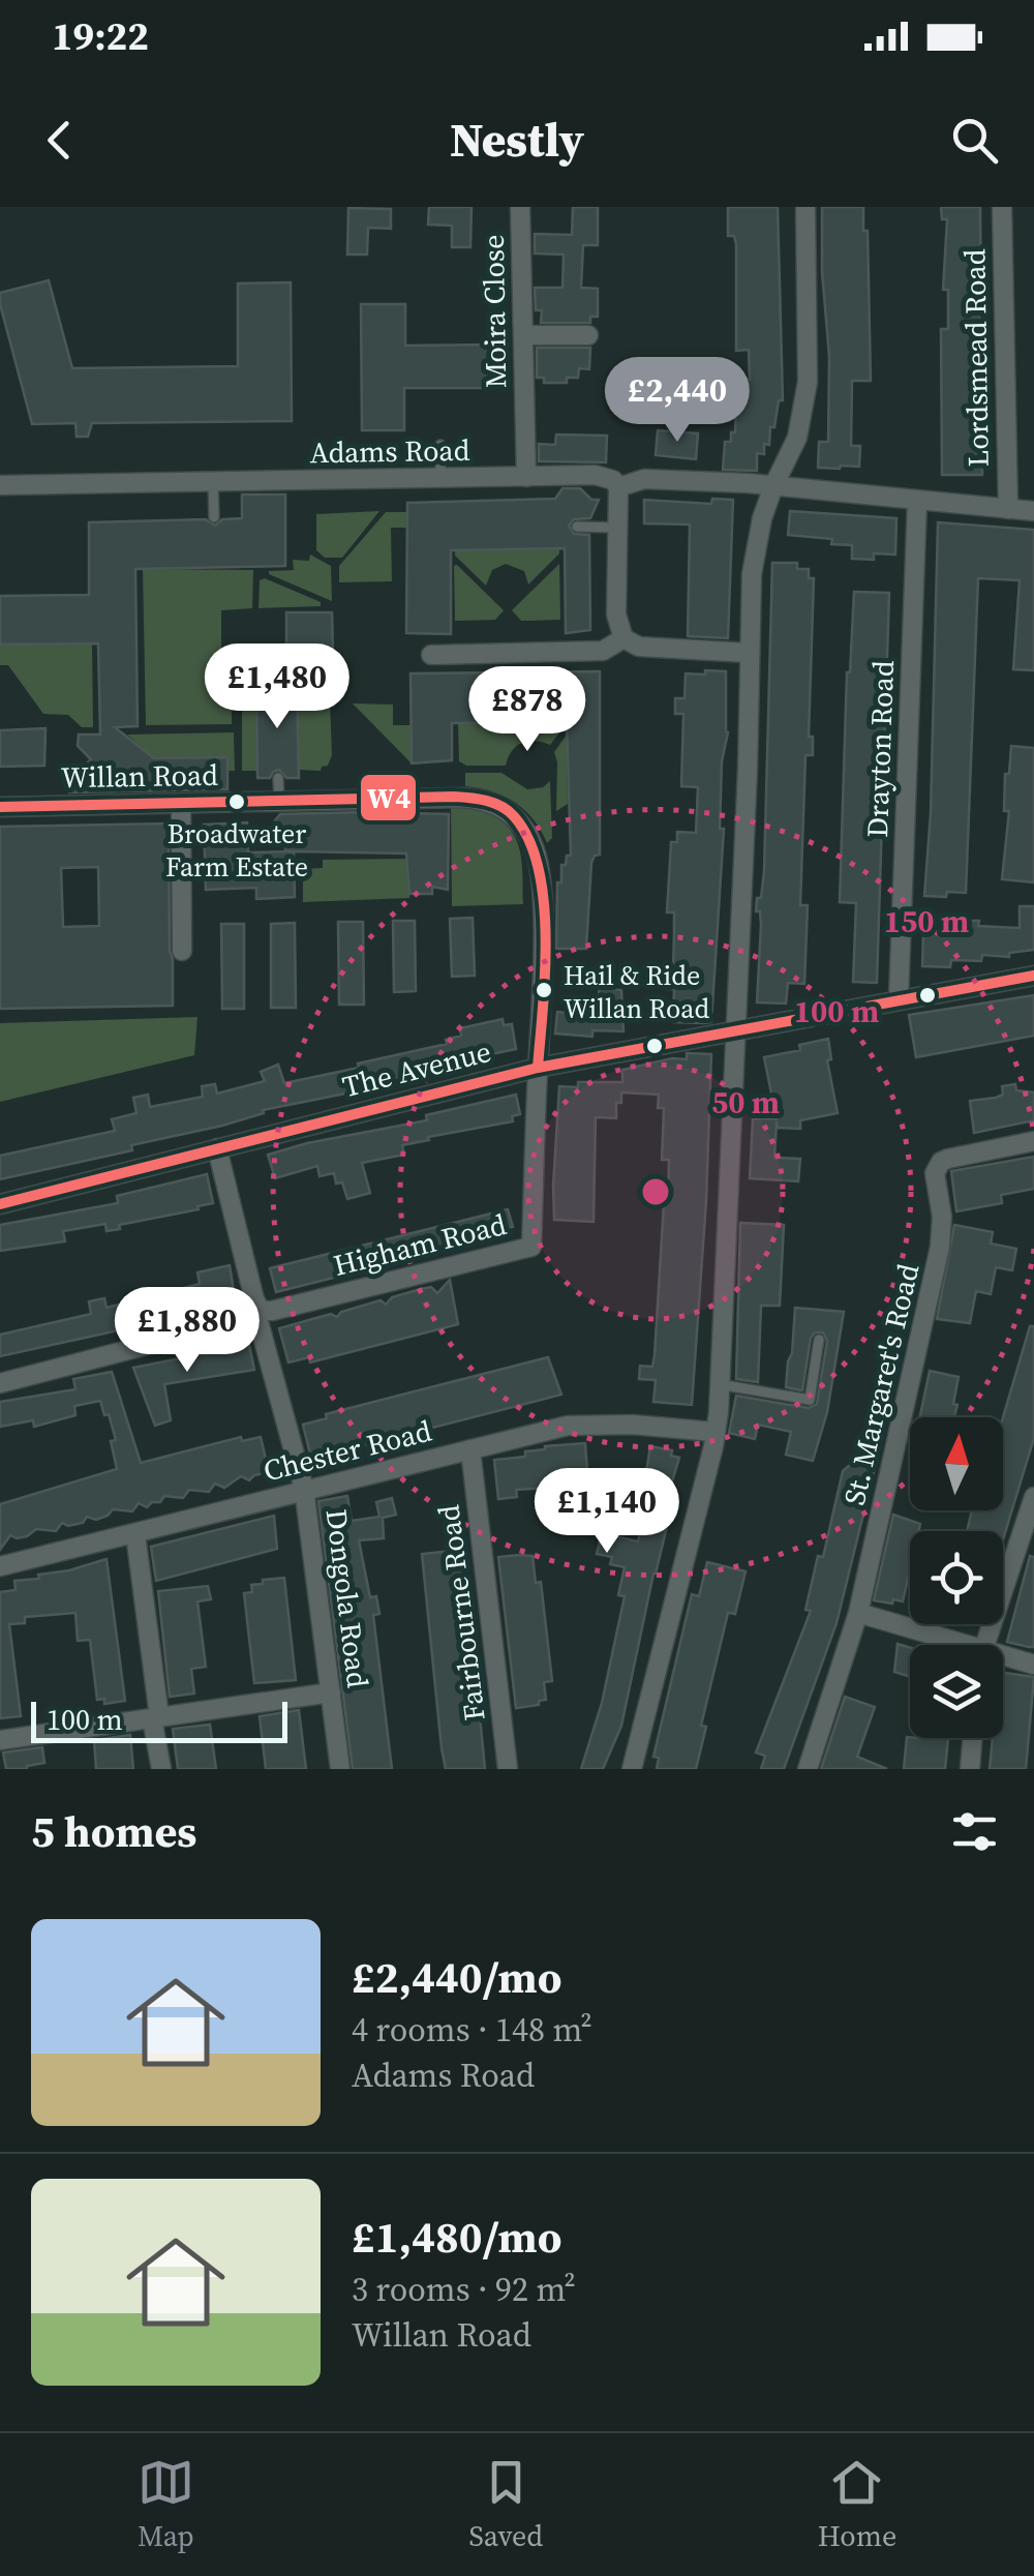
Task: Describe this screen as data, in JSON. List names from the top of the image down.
{
  "streets": {
    "street": [
      "Moira Close",
      "Lordsmead Road",
      "Adams Road",
      "Drayton Road",
      "Willan Road",
      "The Avenue",
      "Higham Road",
      "St. Margaret's Road",
      "Chester Road",
      "Dongola Road",
      "Fairbourne Road"
    ]
  },
  "crossings": [
    ["Moira Close", "Adams Road"],
    ["Lordsmead Road", "Adams Road"],
    ["Adams Road", "Drayton Road"],
    ["Drayton Road", "The Avenue"],
    ["Willan Road", "The Avenue"],
    ["Willan Road", "Higham Road"],
    ["The Avenue", "Dongola Road"],
    ["Higham Road", "Dongola Road"],
    ["Chester Road", "Dongola Road"],
    ["Chester Road", "Fairbourne Road"]
  ],
  "places": ["Broadwater Farm Estate", "Hail & Ride Willan Road"],
  "lines": ["transit line W4"],
  "scale_bar": "100 m",
  "north": "top",
  "page": {
    "status": "19:22",
    "header": "Nestly",
    "price": [
      "£2,440",
      "£1,480",
      "£878",
      "£1,880",
      "£1,140"
    ],
    "scale": "100 m",
    "heading": "5 homes",
    "list": [
      {
        "name": "£2,440/mo",
        "note": "4 rooms · 148 m² · Adams Road"
      },
      {
        "name": "£1,480/mo",
        "note": "3 rooms · 92 m² · Willan Road"
      }
    ],
    "tabs": ["Map", "Saved", "Home"]
  },
  "rings": ["150 m", "100 m", "50 m"]
}
